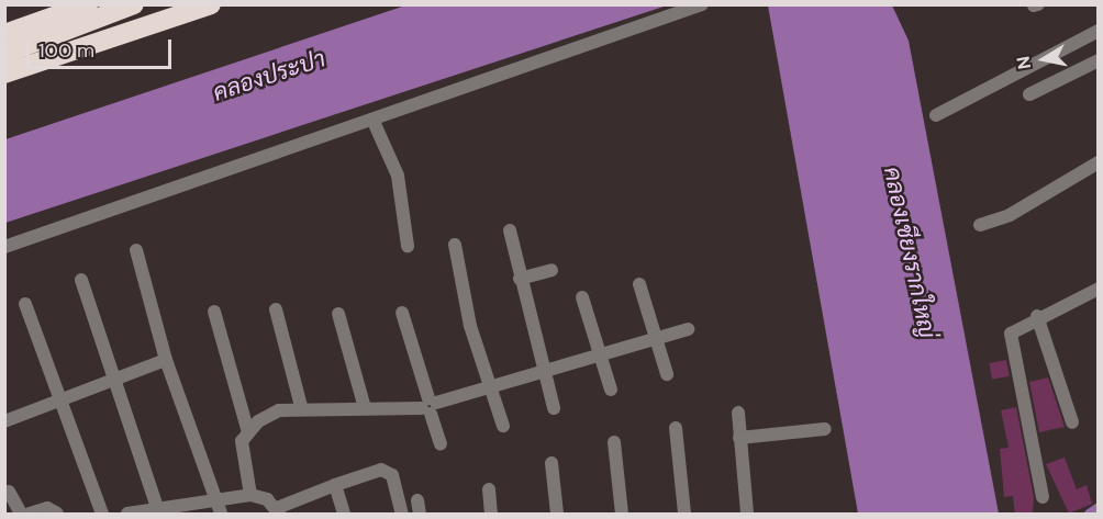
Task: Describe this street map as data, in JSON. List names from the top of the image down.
{
  "water": ["คลองประปา", "คลองเชียงรากใหญ่"],
  "scale_bar": "100 m",
  "north": "left"
}
